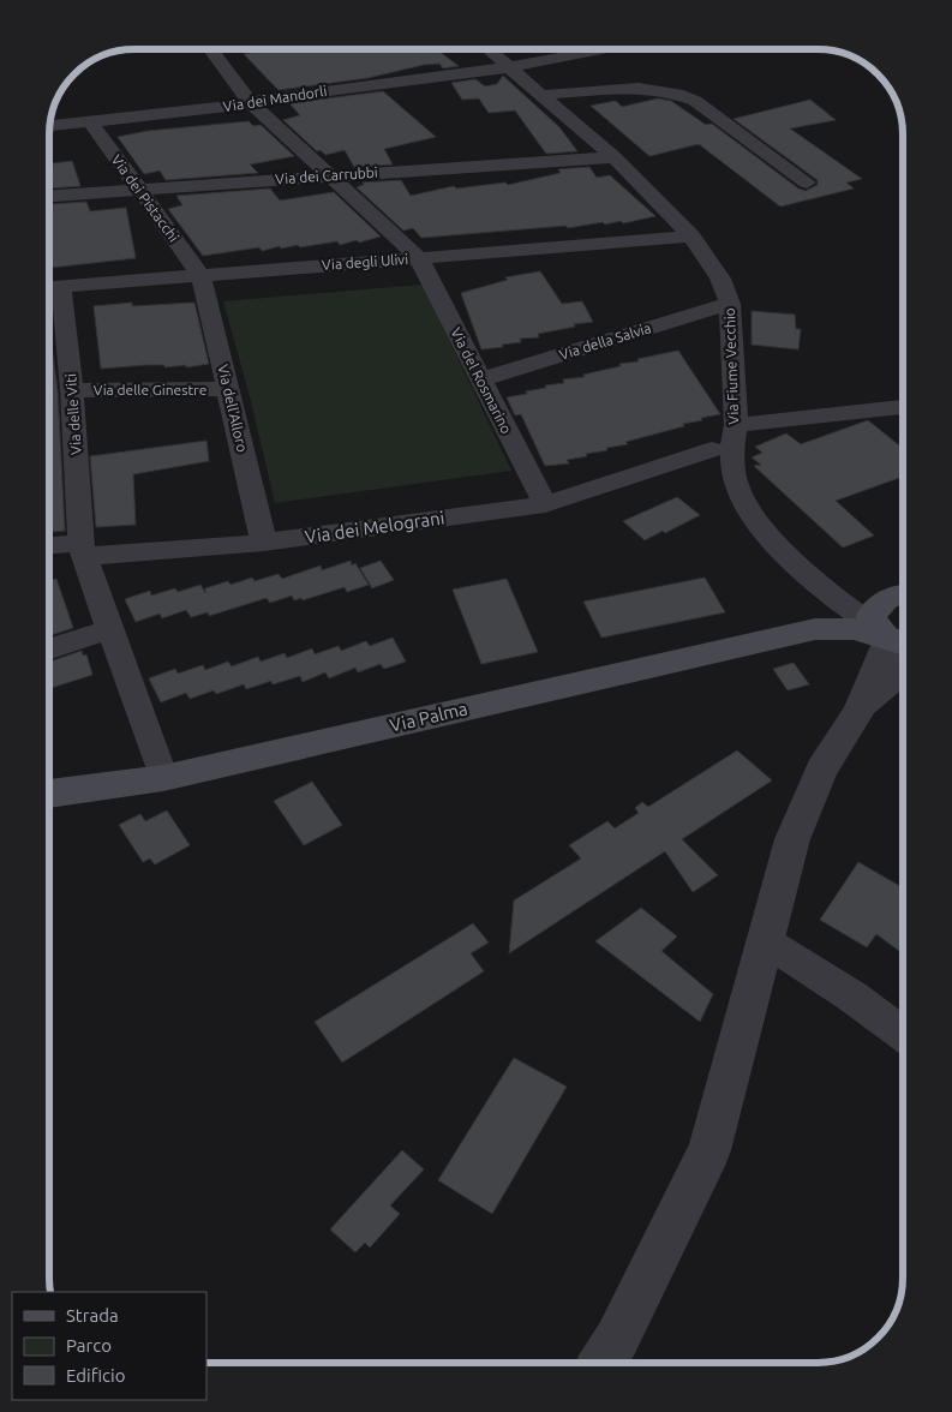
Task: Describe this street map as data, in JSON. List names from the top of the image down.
{
  "streets": {
    "main road": ["Via Palma"],
    "street": [
      "Via dei Mandorli",
      "Via dei Carrubbi",
      "Via dei Pistacchi",
      "Via degli Ulivi",
      "Via della Salvia",
      "Via Fiume Vecchio",
      "Via del Rosmarino",
      "Via delle Ginestre",
      "Via dell'Alloro",
      "Via delle Viti",
      "Via dei Melograni"
    ]
  },
  "crossings": [
    ["Via dei Mandorli", "Via dei Pistacchi"],
    ["Via dei Mandorli", "Via Fiume Vecchio"],
    ["Via dei Carrubbi", "Via dei Pistacchi"],
    ["Via dei Carrubbi", "Via Fiume Vecchio"],
    ["Via dei Pistacchi", "Via degli Ulivi"],
    ["Via dei Pistacchi", "Via dell'Alloro"],
    ["Via degli Ulivi", "Via Fiume Vecchio"],
    ["Via degli Ulivi", "Via del Rosmarino"],
    ["Via degli Ulivi", "Via dell'Alloro"],
    ["Via degli Ulivi", "Via delle Viti"],
    ["Via della Salvia", "Via Fiume Vecchio"],
    ["Via della Salvia", "Via del Rosmarino"],
    ["Via del Rosmarino", "Via dei Melograni"],
    ["Via delle Ginestre", "Via dell'Alloro"],
    ["Via delle Ginestre", "Via delle Viti"],
    ["Via dell'Alloro", "Via dei Melograni"],
    ["Via delle Viti", "Via dei Melograni"],
    ["Via delle Viti", "Via Palma"]
  ],
  "legend": ["Strada", "Parco", "Edificio"]
}
